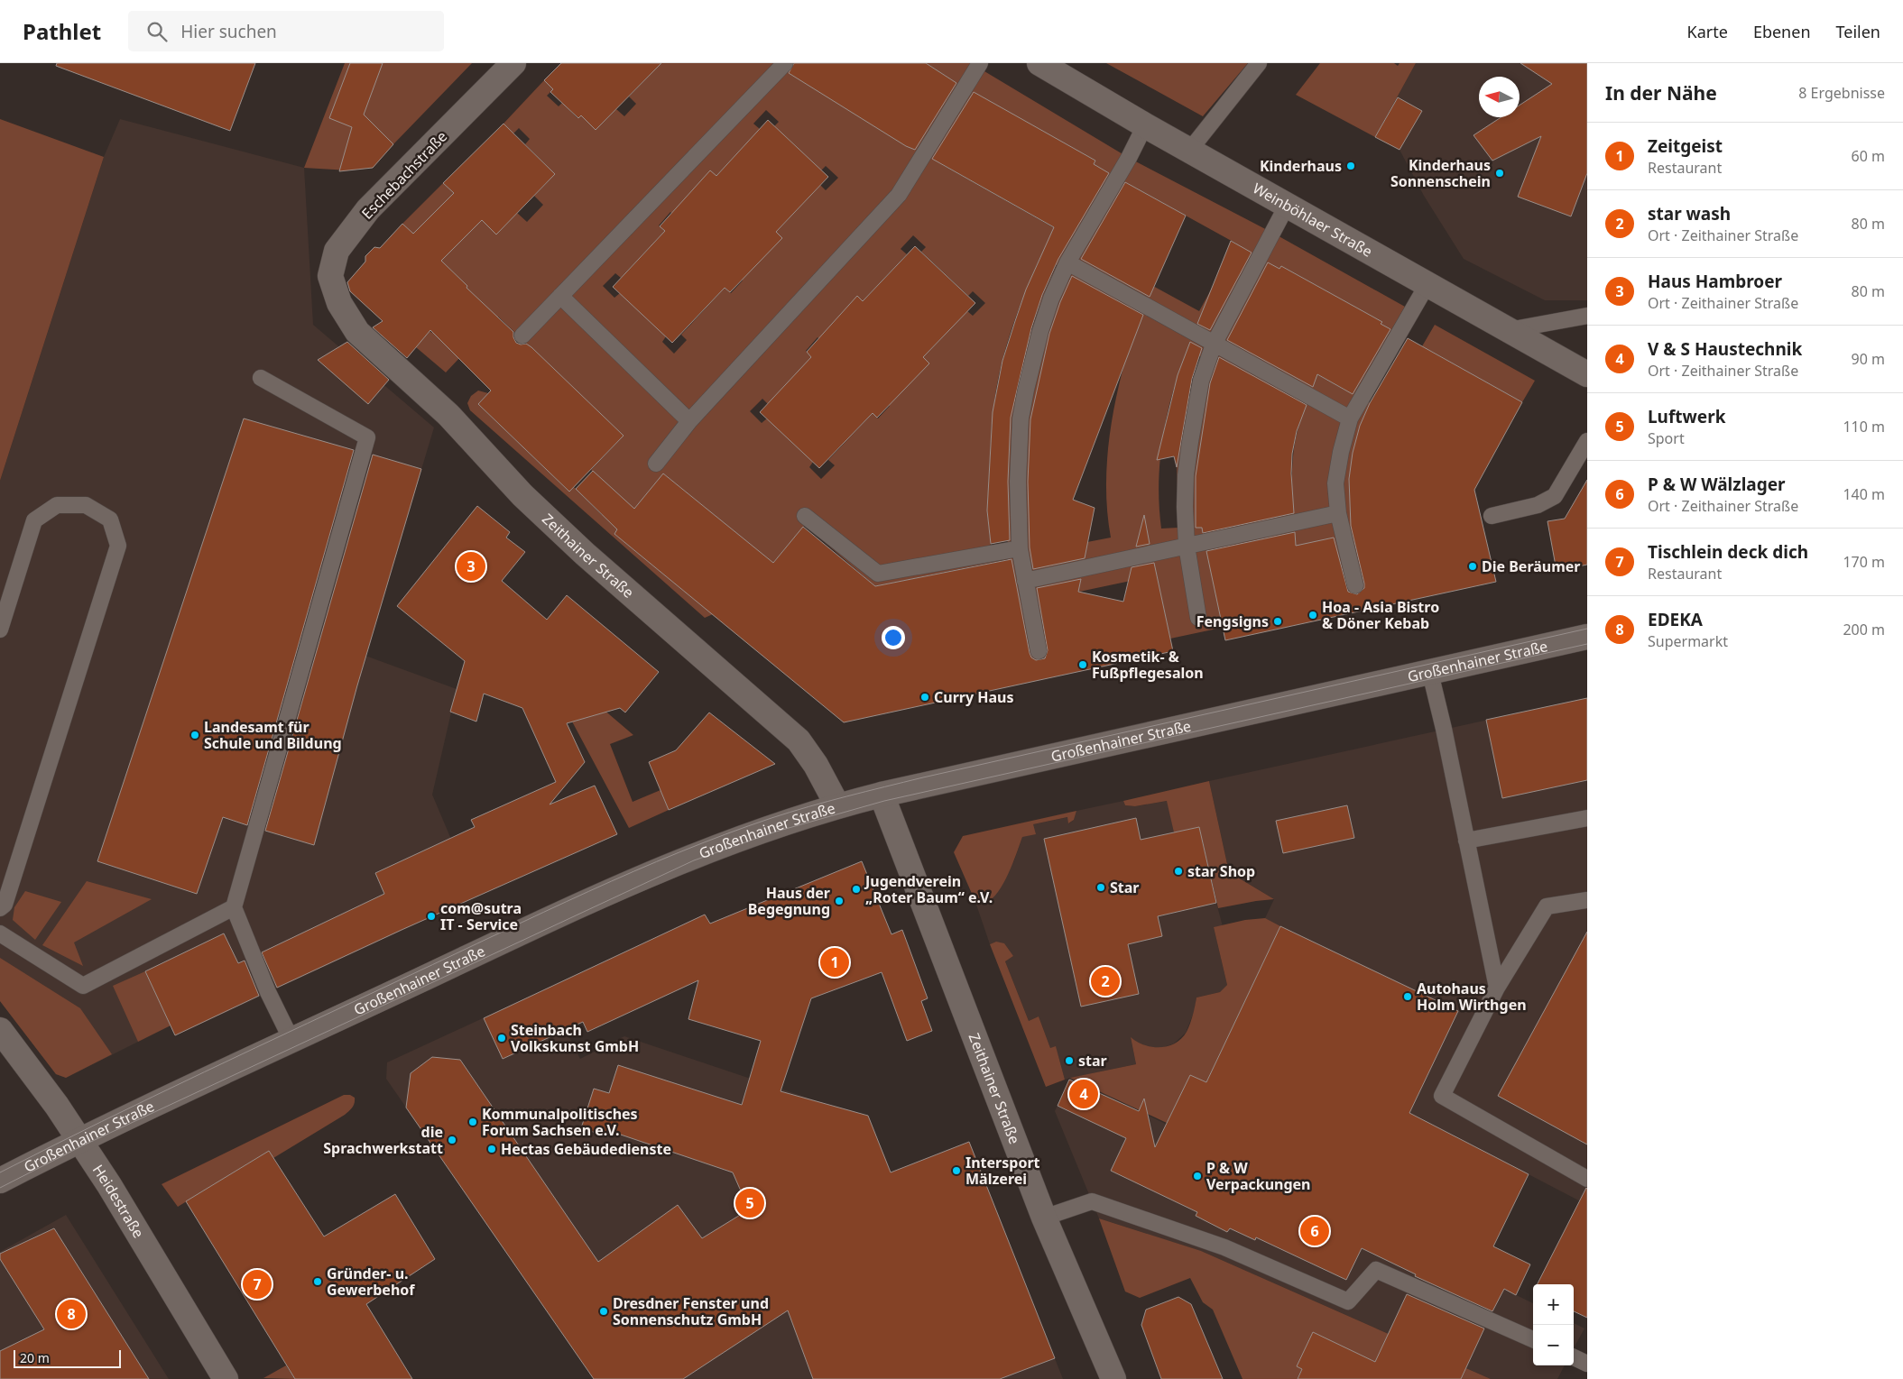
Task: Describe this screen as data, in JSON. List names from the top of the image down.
{
  "streets": {
    "street": [
      "Eschebachstraße",
      "Weinböhlaer Straße",
      "Zeithainer Straße",
      "Großenhainer Straße",
      "Heidestraße"
    ]
  },
  "crossings": [
    ["Eschebachstraße", "Zeithainer Straße"],
    ["Zeithainer Straße", "Großenhainer Straße"],
    ["Großenhainer Straße", "Heidestraße"]
  ],
  "places": [
    "Kinderhaus",
    "Kinderhaus Sonnenschein",
    "Die Beräumer",
    "Hoa - Asia Bistro & Döner Kebab",
    "Fengsigns",
    "Kosmetik- & Fußpflegesalon",
    "Curry Haus",
    "Landesamt für Schule und Bildung",
    "star Shop",
    "Star",
    "Jugendverein „Roter Baum“ e.V.",
    "Haus der Begegnung",
    "com@sutra IT - Service",
    "Autohaus Holm Wirthgen",
    "Steinbach Volkskunst GmbH",
    "star",
    "Kommunalpolitisches Forum Sachsen e.V.",
    "die Sprachwerkstatt",
    "Hectas Gebäudedienste",
    "Intersport Mälzerei",
    "P & W Verpackungen",
    "Gründer- u. Gewerbehof",
    "Dresdner Fenster und Sonnenschutz GmbH"
  ],
  "scale_bar": "20 m",
  "north": "left",
  "page": {
    "header": "Pathlet",
    "search": "Hier suchen",
    "nav": ["Karte", "Ebenen", "Teilen"],
    "heading": ["In der Nähe", "8 Ergebnisse"],
    "list": [
      {
        "mark": "1",
        "name": "Zeitgeist",
        "note": "Restaurant",
        "value": "60 m"
      },
      {
        "mark": "2",
        "name": "star wash",
        "note": "Ort · Zeithainer Straße",
        "value": "80 m"
      },
      {
        "mark": "3",
        "name": "Haus Hambroer",
        "note": "Ort · Zeithainer Straße",
        "value": "80 m"
      },
      {
        "mark": "4",
        "name": "V & S Haustechnik",
        "note": "Ort · Zeithainer Straße",
        "value": "90 m"
      },
      {
        "mark": "5",
        "name": "Luftwerk",
        "note": "Sport",
        "value": "110 m"
      },
      {
        "mark": "6",
        "name": "P & W Wälzlager",
        "note": "Ort · Zeithainer Straße",
        "value": "140 m"
      },
      {
        "mark": "7",
        "name": "Tischlein deck dich",
        "note": "Restaurant",
        "value": "170 m"
      },
      {
        "mark": "8",
        "name": "EDEKA",
        "note": "Supermarkt",
        "value": "200 m"
      }
    ],
    "pins": [
      "3",
      "1",
      "2",
      "4",
      "5",
      "6",
      "7",
      "8"
    ],
    "map_buttons": ["+", "−"],
    "scale": "20 m"
  }
}
